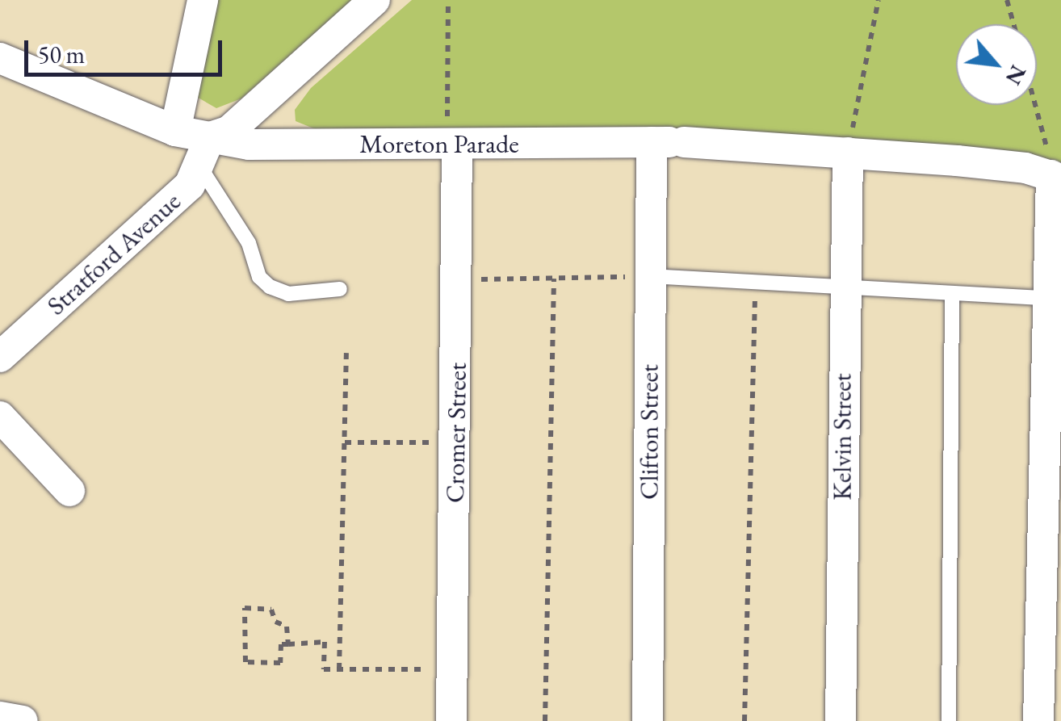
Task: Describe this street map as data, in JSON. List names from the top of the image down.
{
  "streets": {
    "street": [
      "Moreton Parade",
      "Stratford Avenue",
      "Clifton Street",
      "Cromer Street",
      "Kelvin Street"
    ]
  },
  "crossings": [
    ["Moreton Parade", "Stratford Avenue"],
    ["Moreton Parade", "Clifton Street"],
    ["Moreton Parade", "Cromer Street"],
    ["Moreton Parade", "Kelvin Street"]
  ],
  "scale_bar": "50 m",
  "north": "bottom right"
}
